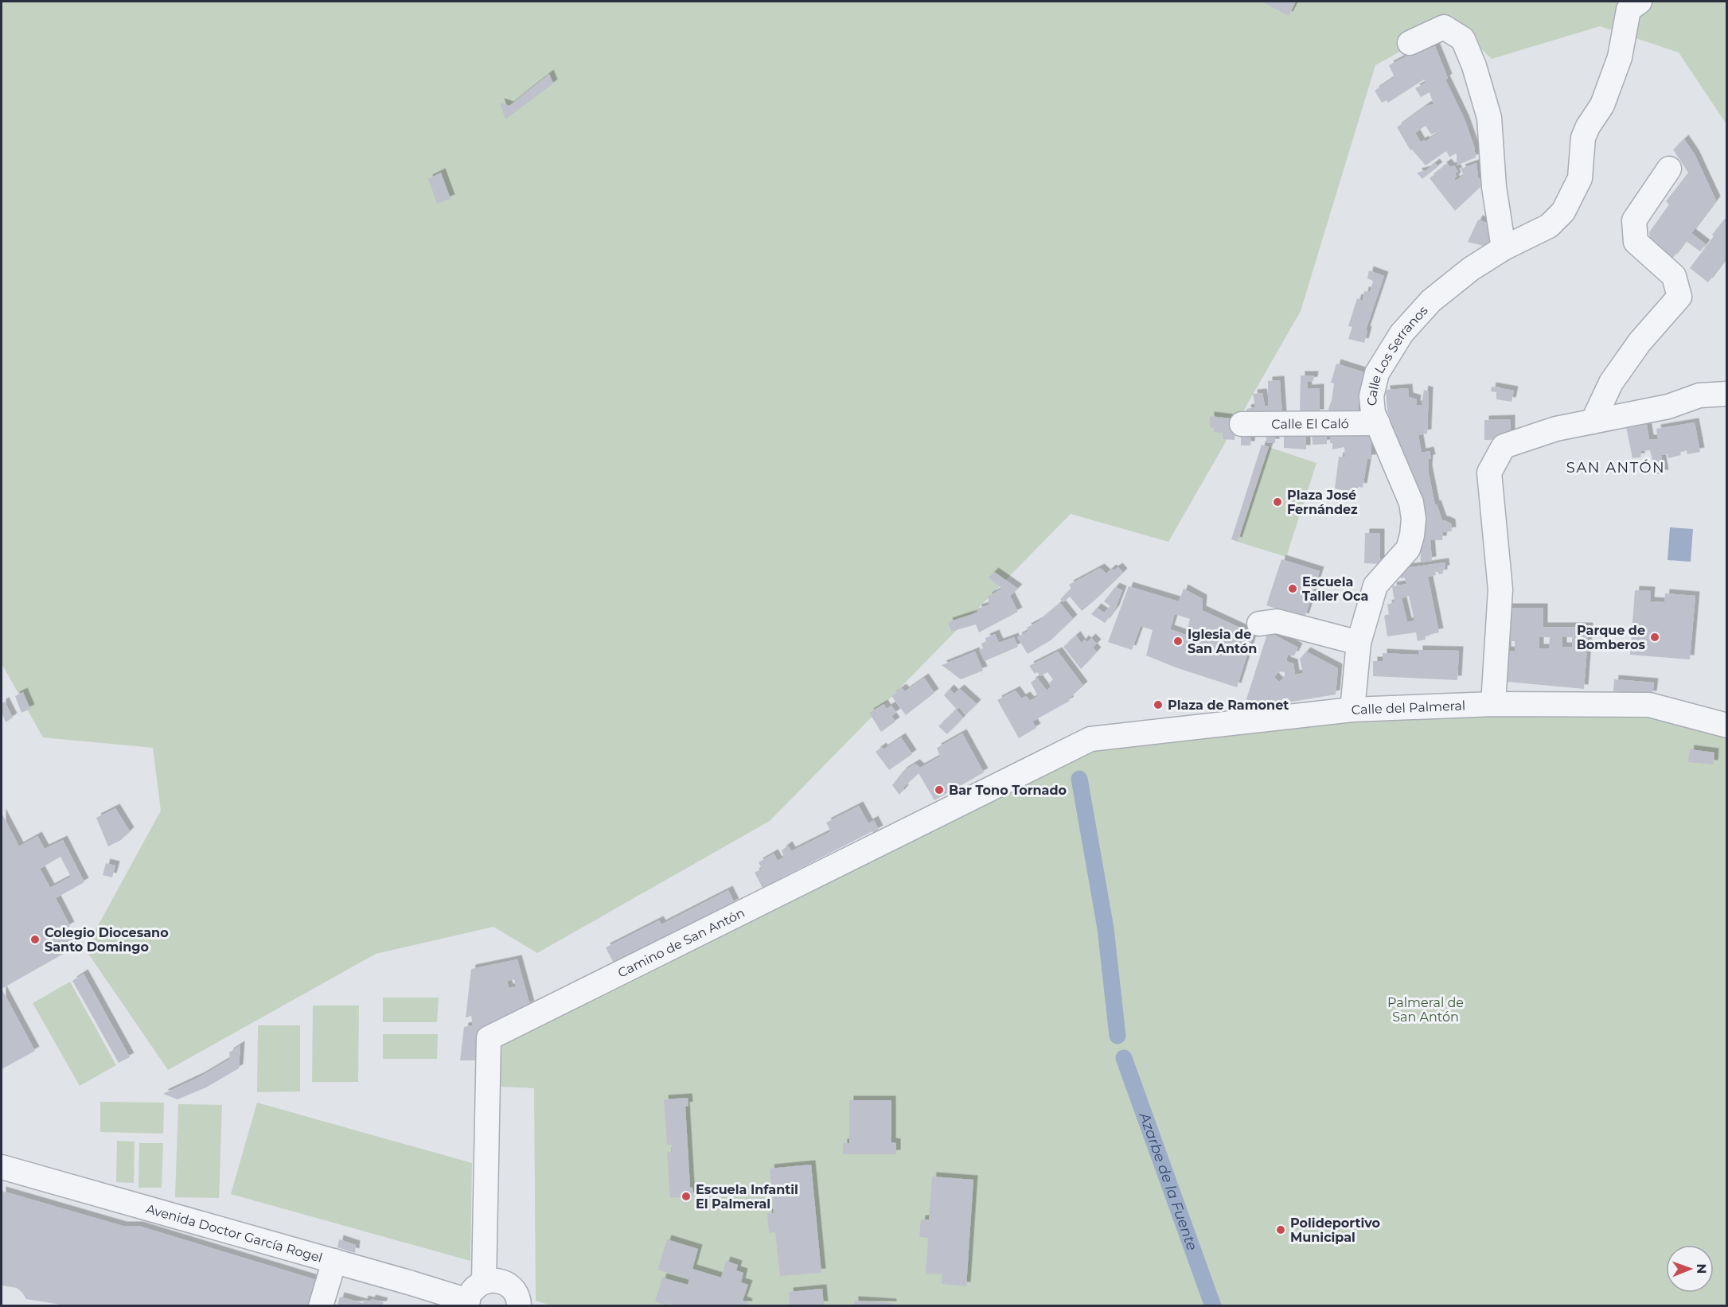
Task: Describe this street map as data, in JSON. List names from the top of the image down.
{
  "streets": {
    "street": [
      "Calle Los Serranos",
      "Calle El Caló",
      "Calle del Palmeral",
      "Camino de San Antón",
      "Avenida Doctor García Rogel"
    ]
  },
  "crossings": [
    ["Calle Los Serranos", "Calle El Caló"],
    ["Calle Los Serranos", "Calle del Palmeral"],
    ["Calle del Palmeral", "Camino de San Antón"]
  ],
  "districts": ["SAN ANTÓN"],
  "water": ["Azarbe de la Fuente"],
  "parks": ["Palmeral de San Antón"],
  "places": [
    "Plaza José Fernández",
    "Escuela Taller Oca",
    "Parque de Bomberos",
    "Iglesia de San Antón",
    "Plaza de Ramonet",
    "Bar Tono Tornado",
    "Colegio Diocesano Santo Domingo",
    "Escuela Infantil El Palmeral",
    "Polideportivo Municipal"
  ],
  "north": "right"
}
